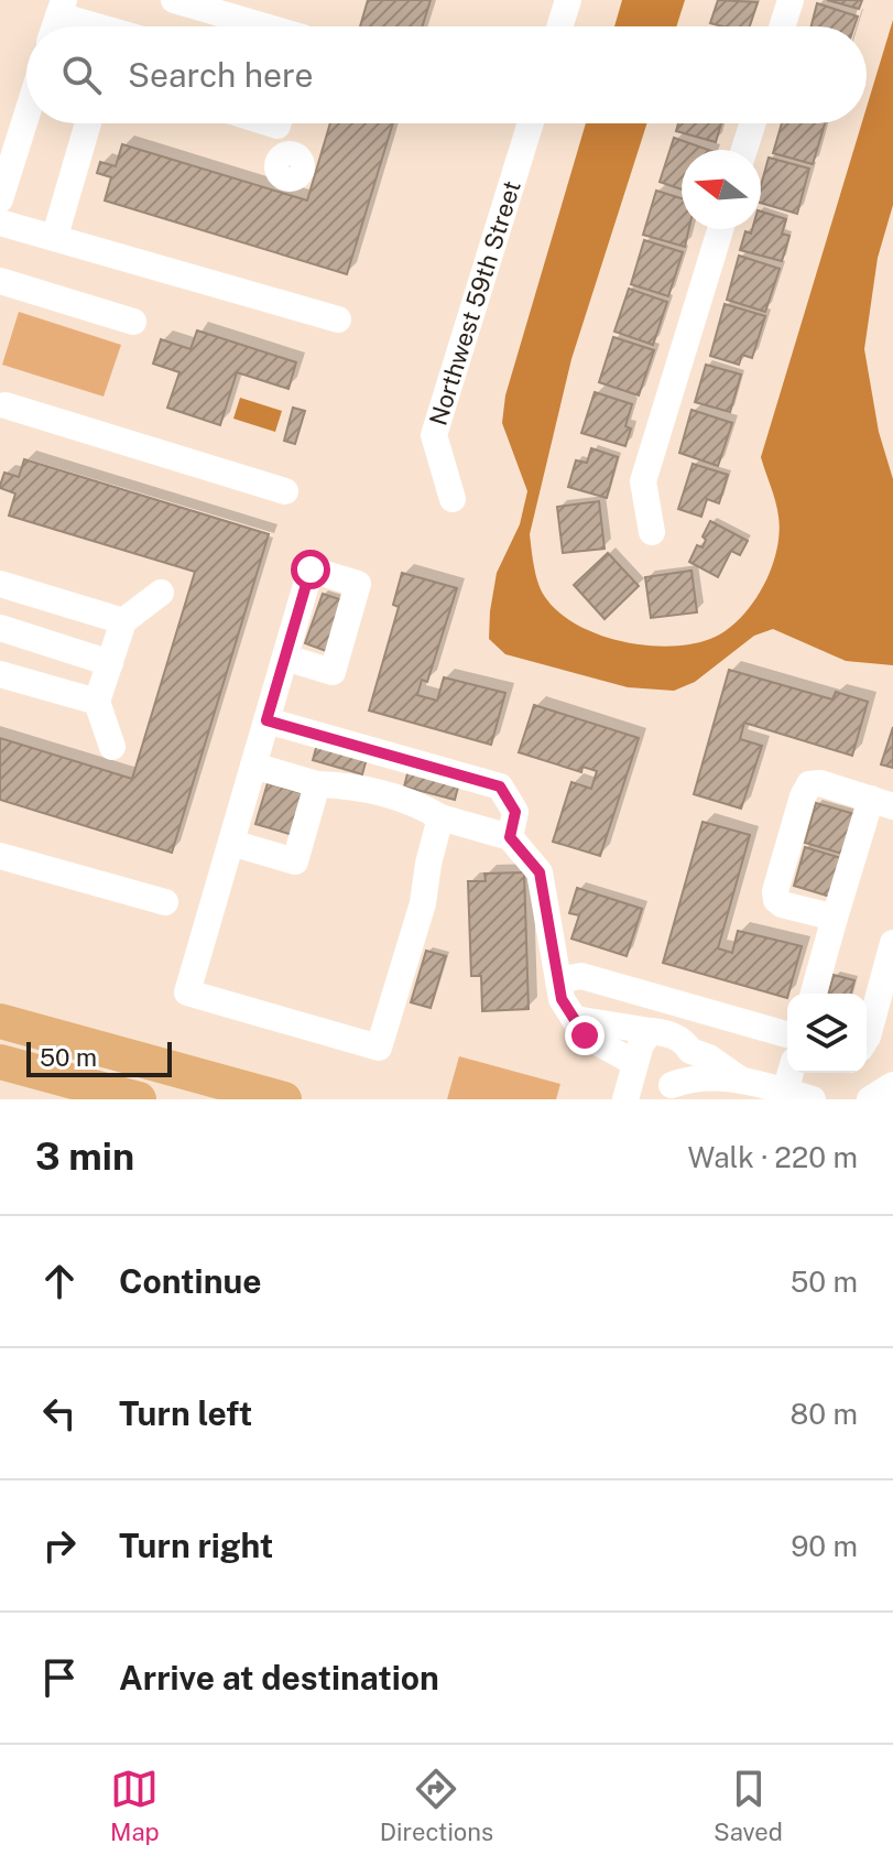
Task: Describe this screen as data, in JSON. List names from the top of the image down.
{
  "streets": {
    "street": ["Northwest 59th Street"]
  },
  "scale_bar": "50 m",
  "north": "left",
  "page": {
    "search": "Search here",
    "scale": "50 m",
    "heading": ["3 min", "Walk · 220 m"],
    "list": [
      ["Continue", "50 m"],
      ["Turn left", "80 m"],
      ["Turn right", "90 m"],
      "Arrive at destination"
    ],
    "nav": ["Map", "Directions", "Saved"]
  }
}
